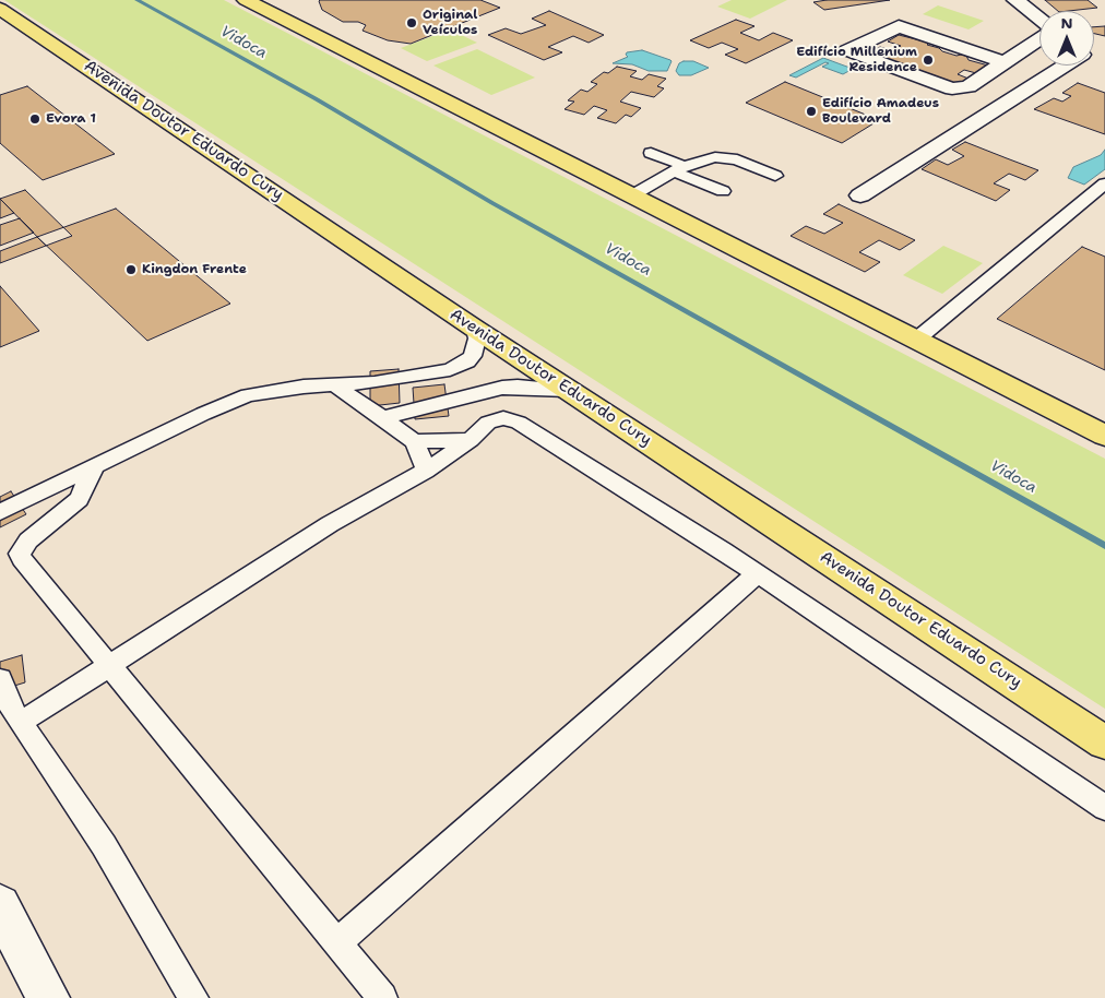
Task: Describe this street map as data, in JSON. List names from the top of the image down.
{
  "streets": {
    "main road": ["Avenida Doutor Eduardo Cury"]
  },
  "water": ["Vidoca"],
  "places": [
    "Original Veículos",
    "Edifício Millenium Residence",
    "Edifício Amadeus Boulevard",
    "Evora 1",
    "Kingdon Frente"
  ],
  "north": "top"
}
